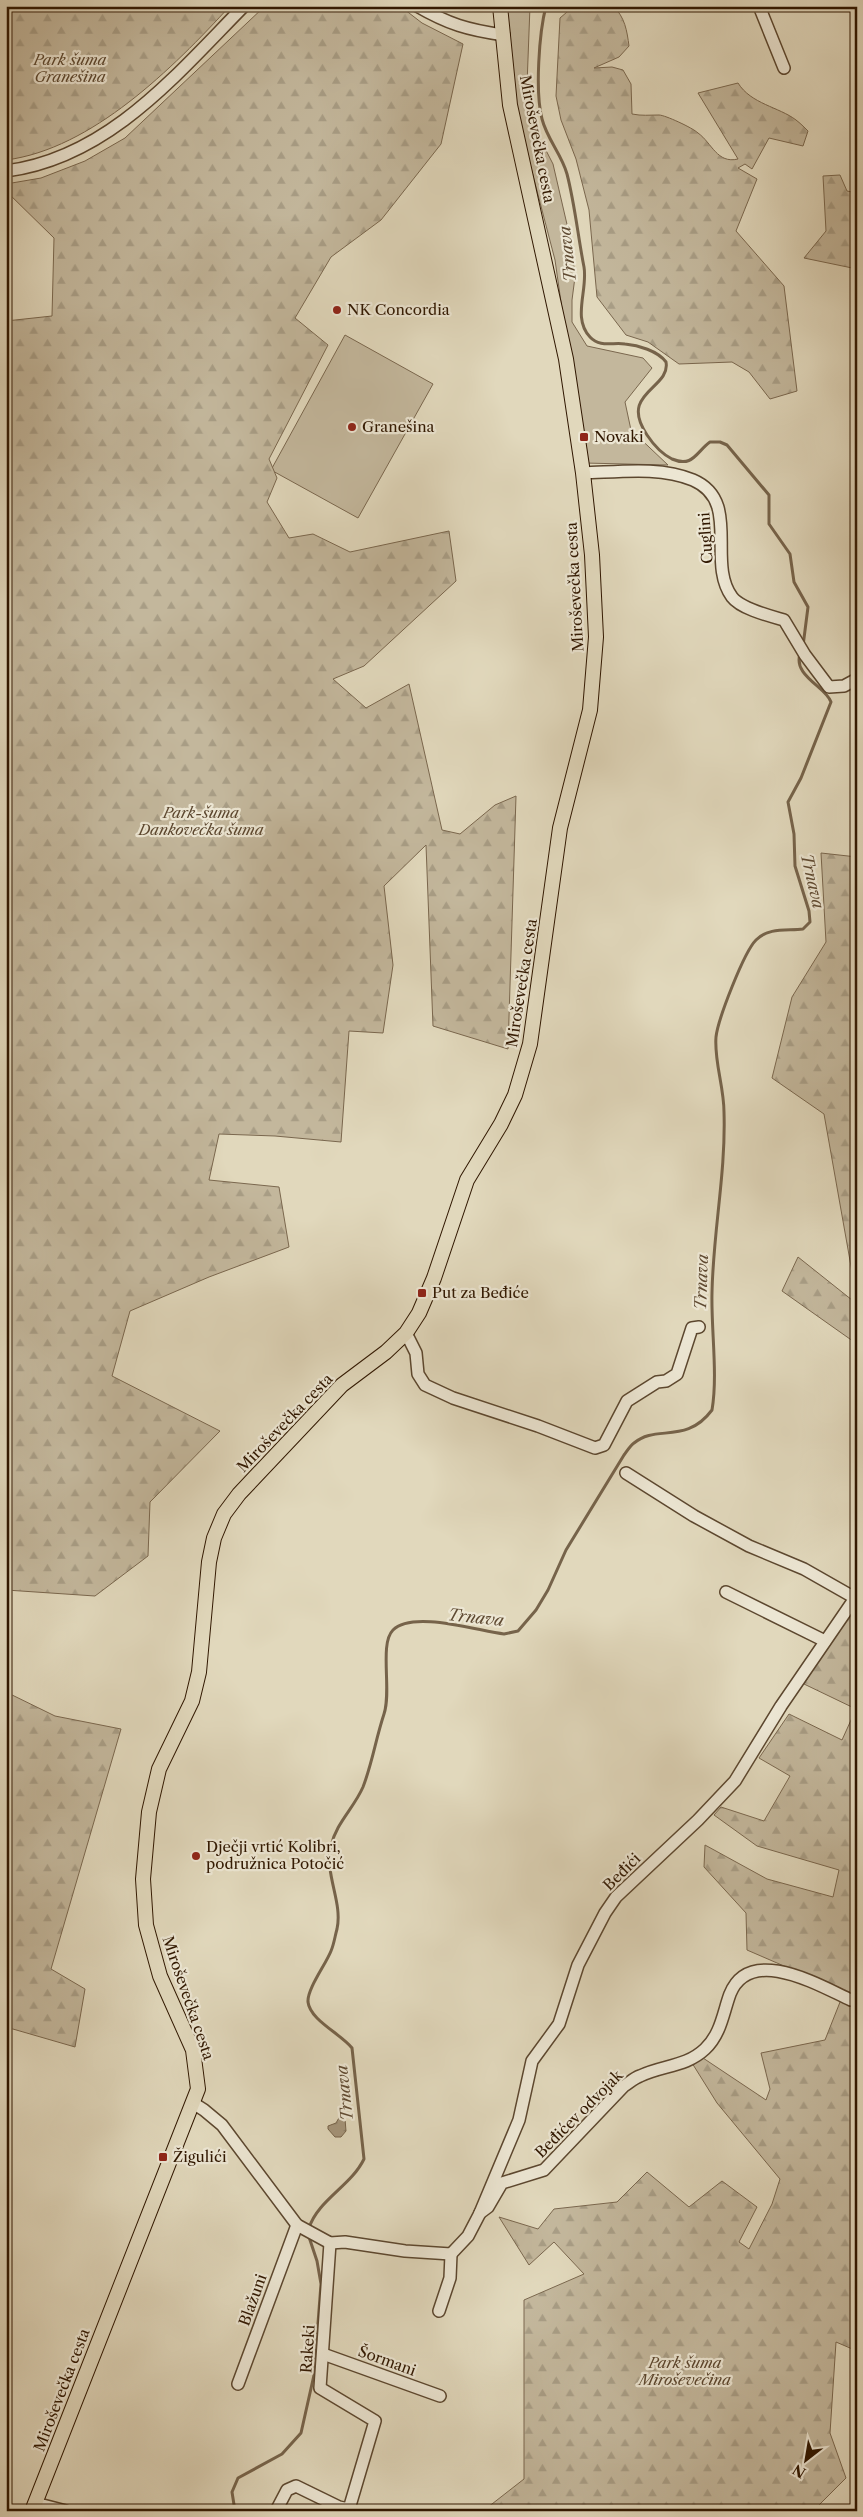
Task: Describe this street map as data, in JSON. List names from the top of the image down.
{
  "streets": {
    "main road": ["Miroševečka cesta"],
    "street": [
      "Cuglini",
      "Beđići",
      "Beđićev odvojak",
      "Blažuni",
      "Rakeki",
      "Šormani"
    ]
  },
  "crossings": [
    ["Miroševečka cesta", "Cuglini"],
    ["Beđići", "Beđićev odvojak"],
    ["Rakeki", "Šormani"]
  ],
  "water": ["Trnava"],
  "parks": ["Park šuma Granešina", "Park-šuma Dankovečka šuma", "Park šuma Miroševečina"],
  "places": {
    "other": ["NK Concordia", "Granešina", "Dječji vrtić Kolibri, podružnica Potočić"],
    "transit": ["Novaki", "Put za Beđiće", "Žigulići"]
  },
  "north": "bottom left"
}
